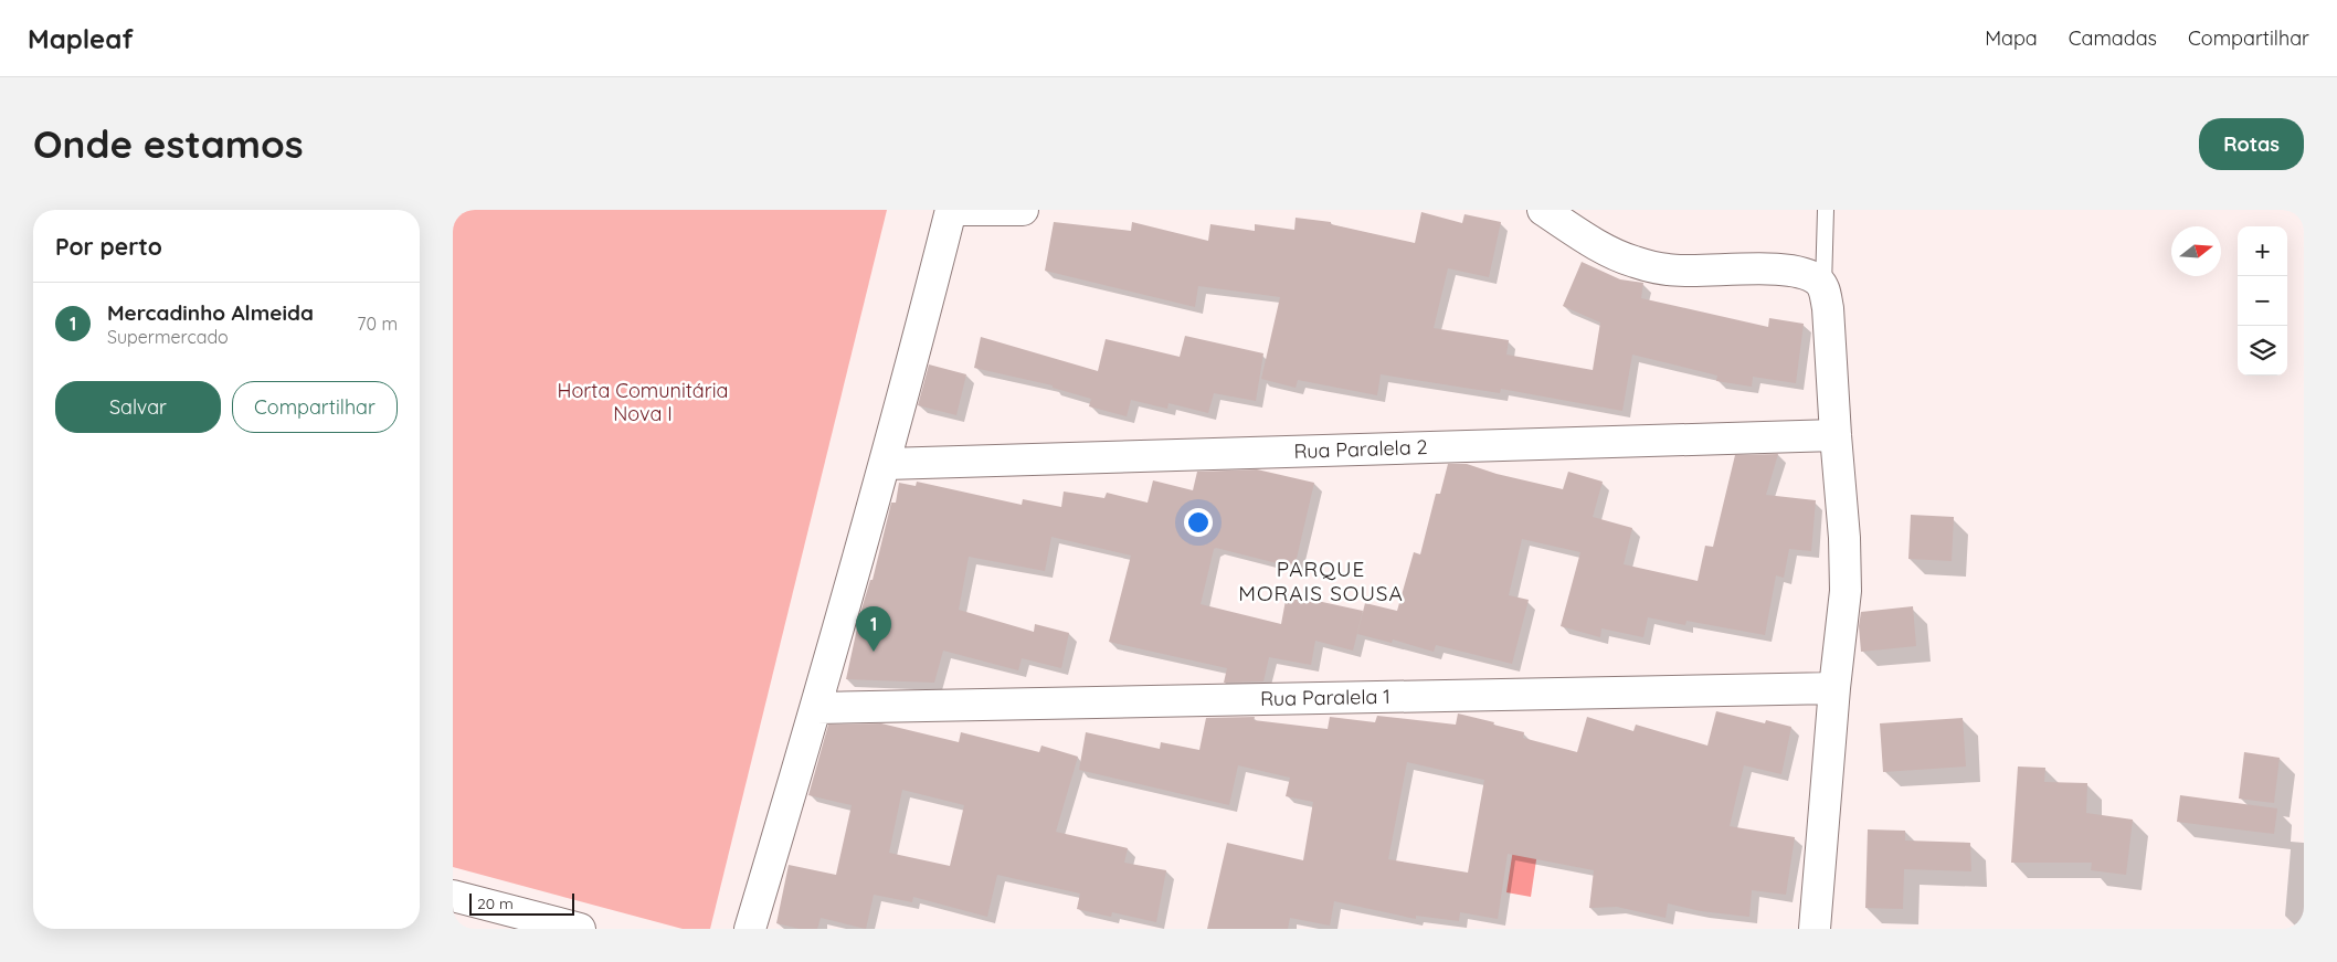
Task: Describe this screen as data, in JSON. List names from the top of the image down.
{
  "streets": {
    "street": ["Rua Paralela 2", "Rua Paralela 1"]
  },
  "districts": ["PARQUE MORAIS SOUSA"],
  "parks": ["Horta Comunitária Nova I"],
  "scale_bar": "20 m",
  "north": "right",
  "page": {
    "header": "Mapleaf",
    "nav": ["Mapa", "Camadas", "Compartilhar"],
    "buttons": [
      "Rotas",
      ["Salvar", "Compartilhar"]
    ],
    "title": "Onde estamos",
    "heading": "Por perto",
    "map_buttons": ["+", "−"],
    "list": [
      {
        "mark": "1",
        "name": "Mercadinho Almeida",
        "note": "Supermercado",
        "value": "70 m"
      }
    ],
    "pins": "1",
    "scale": "20 m"
  }
}
